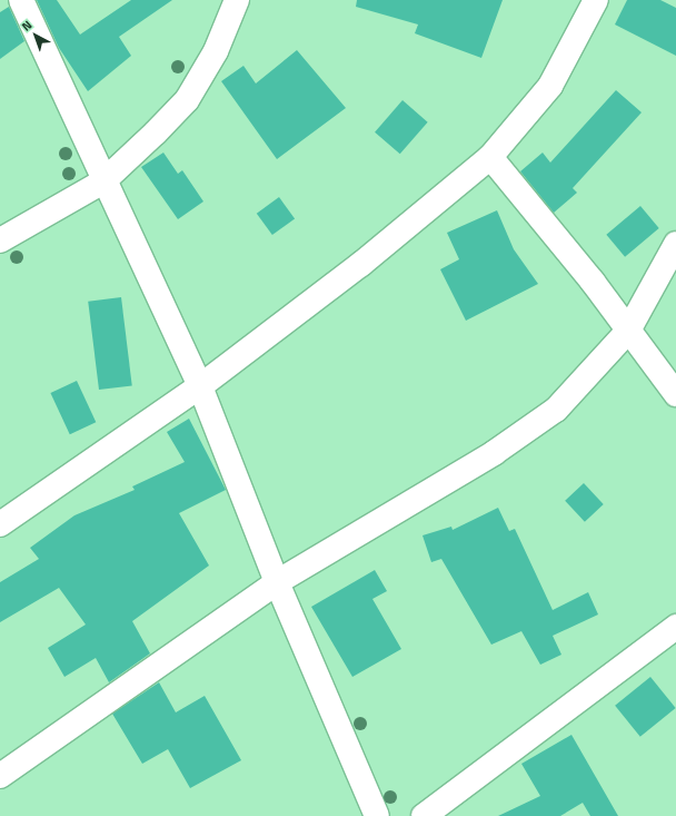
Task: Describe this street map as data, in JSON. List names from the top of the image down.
{
  "north": "top left"
}
